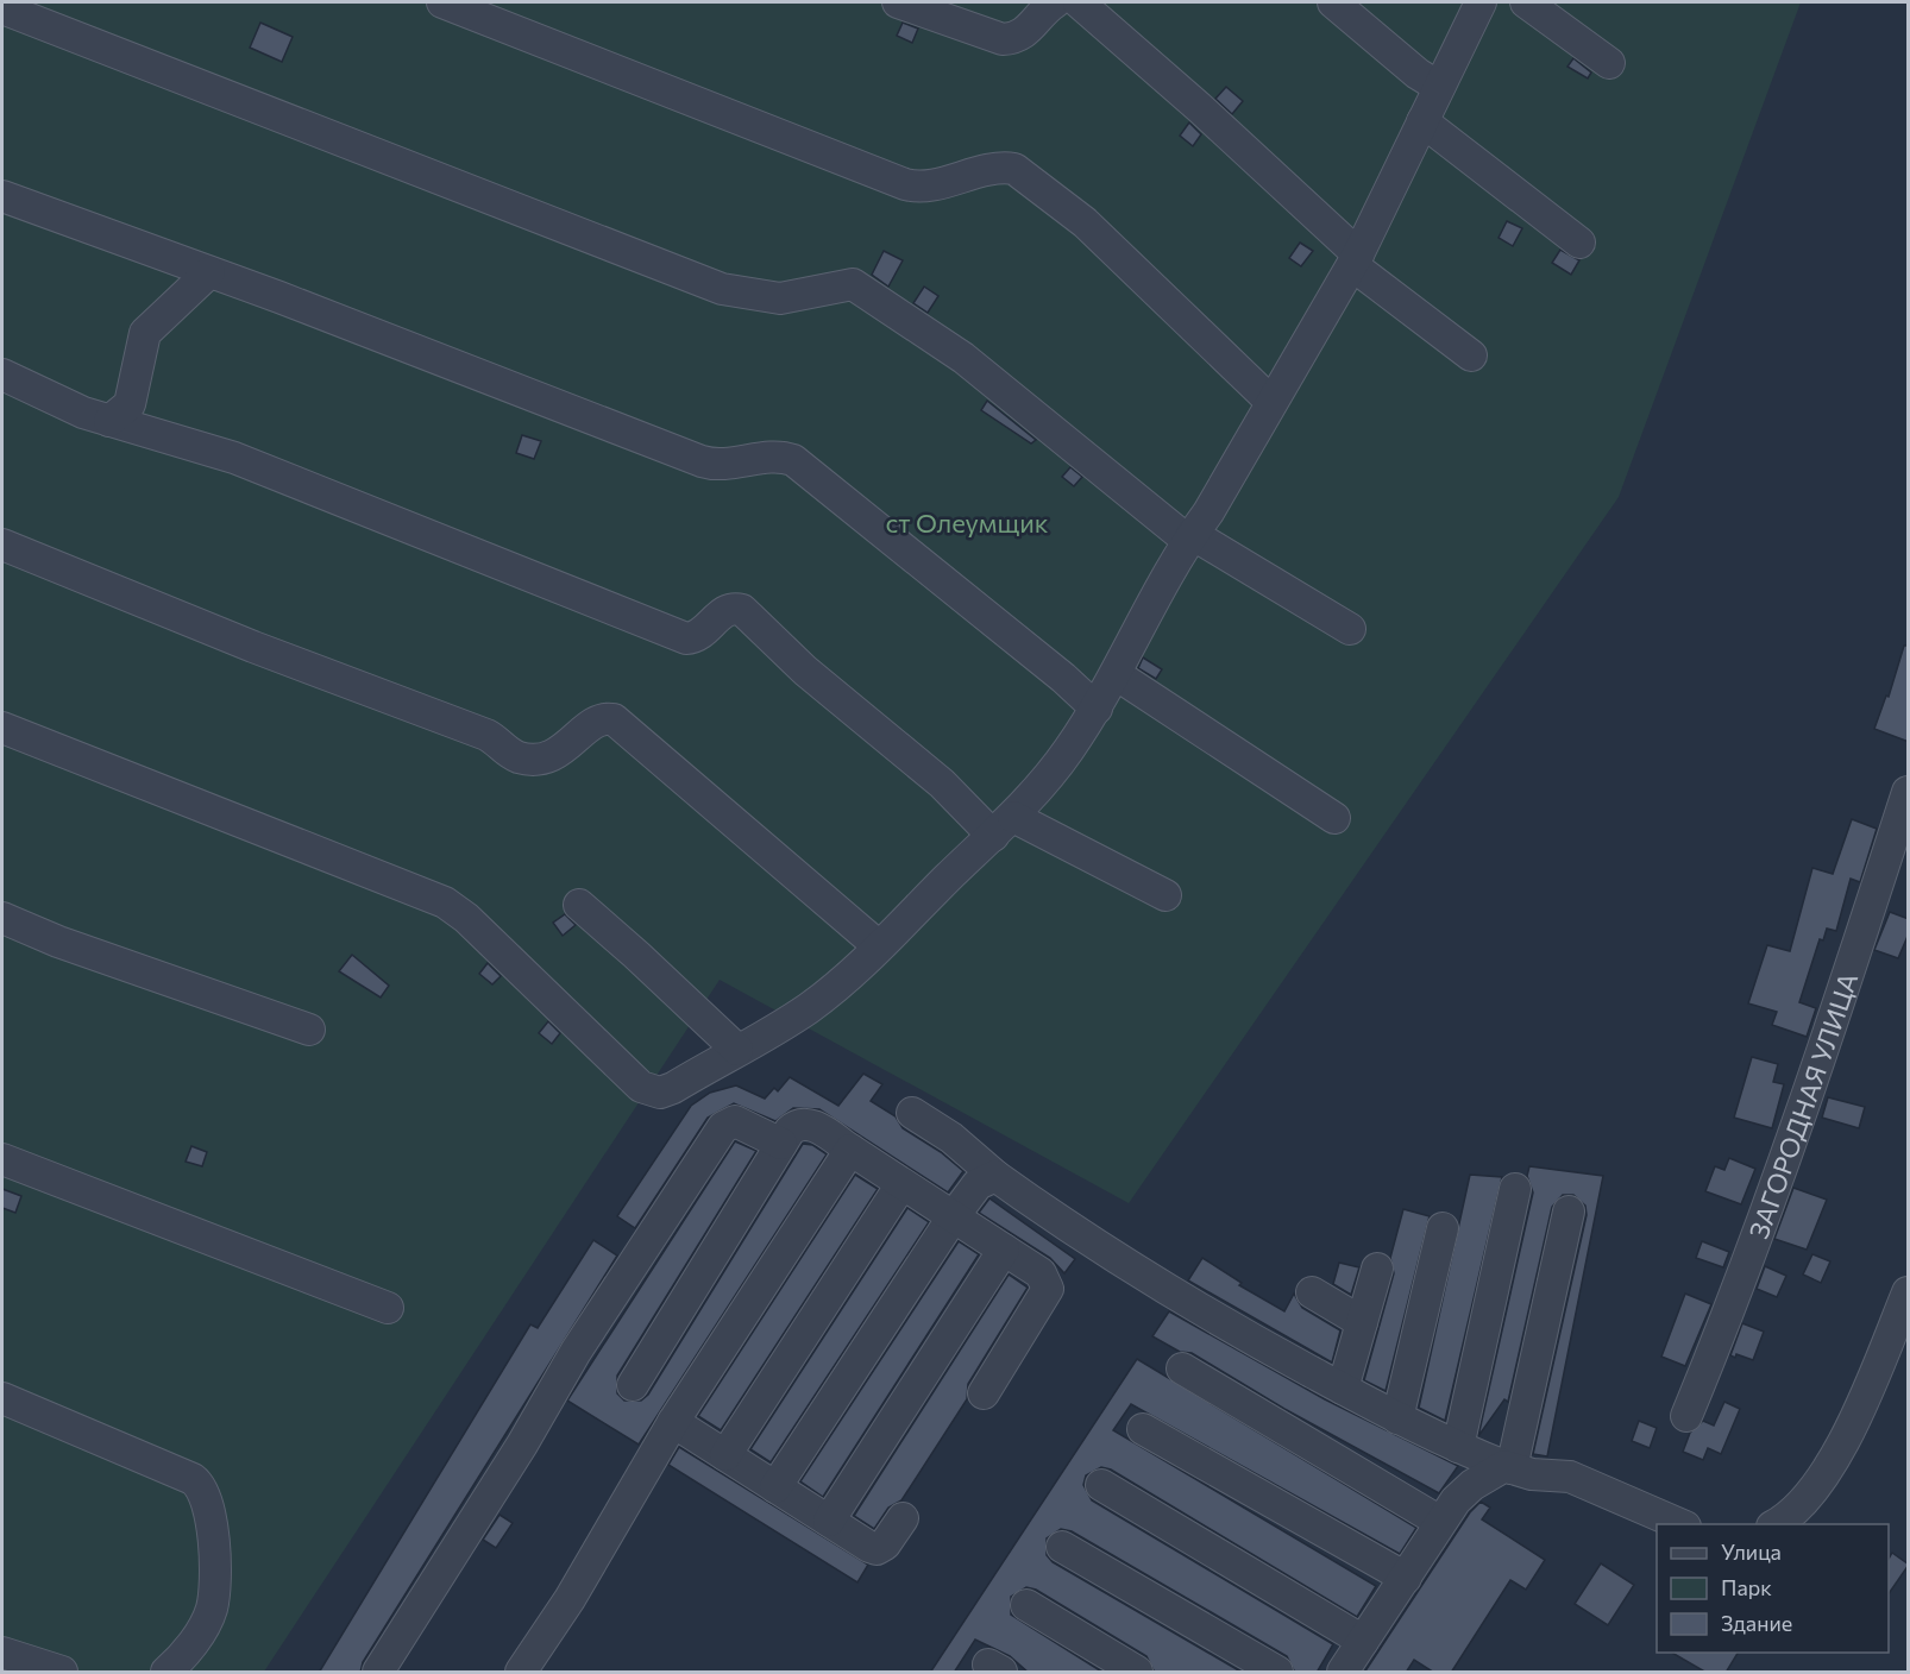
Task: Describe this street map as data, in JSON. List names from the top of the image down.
{
  "streets": {
    "street": ["ЗАГОРОДНАЯ УЛИЦА"]
  },
  "parks": ["ст Олеумщик"],
  "legend": ["Улица", "Парк", "Здание"]
}
